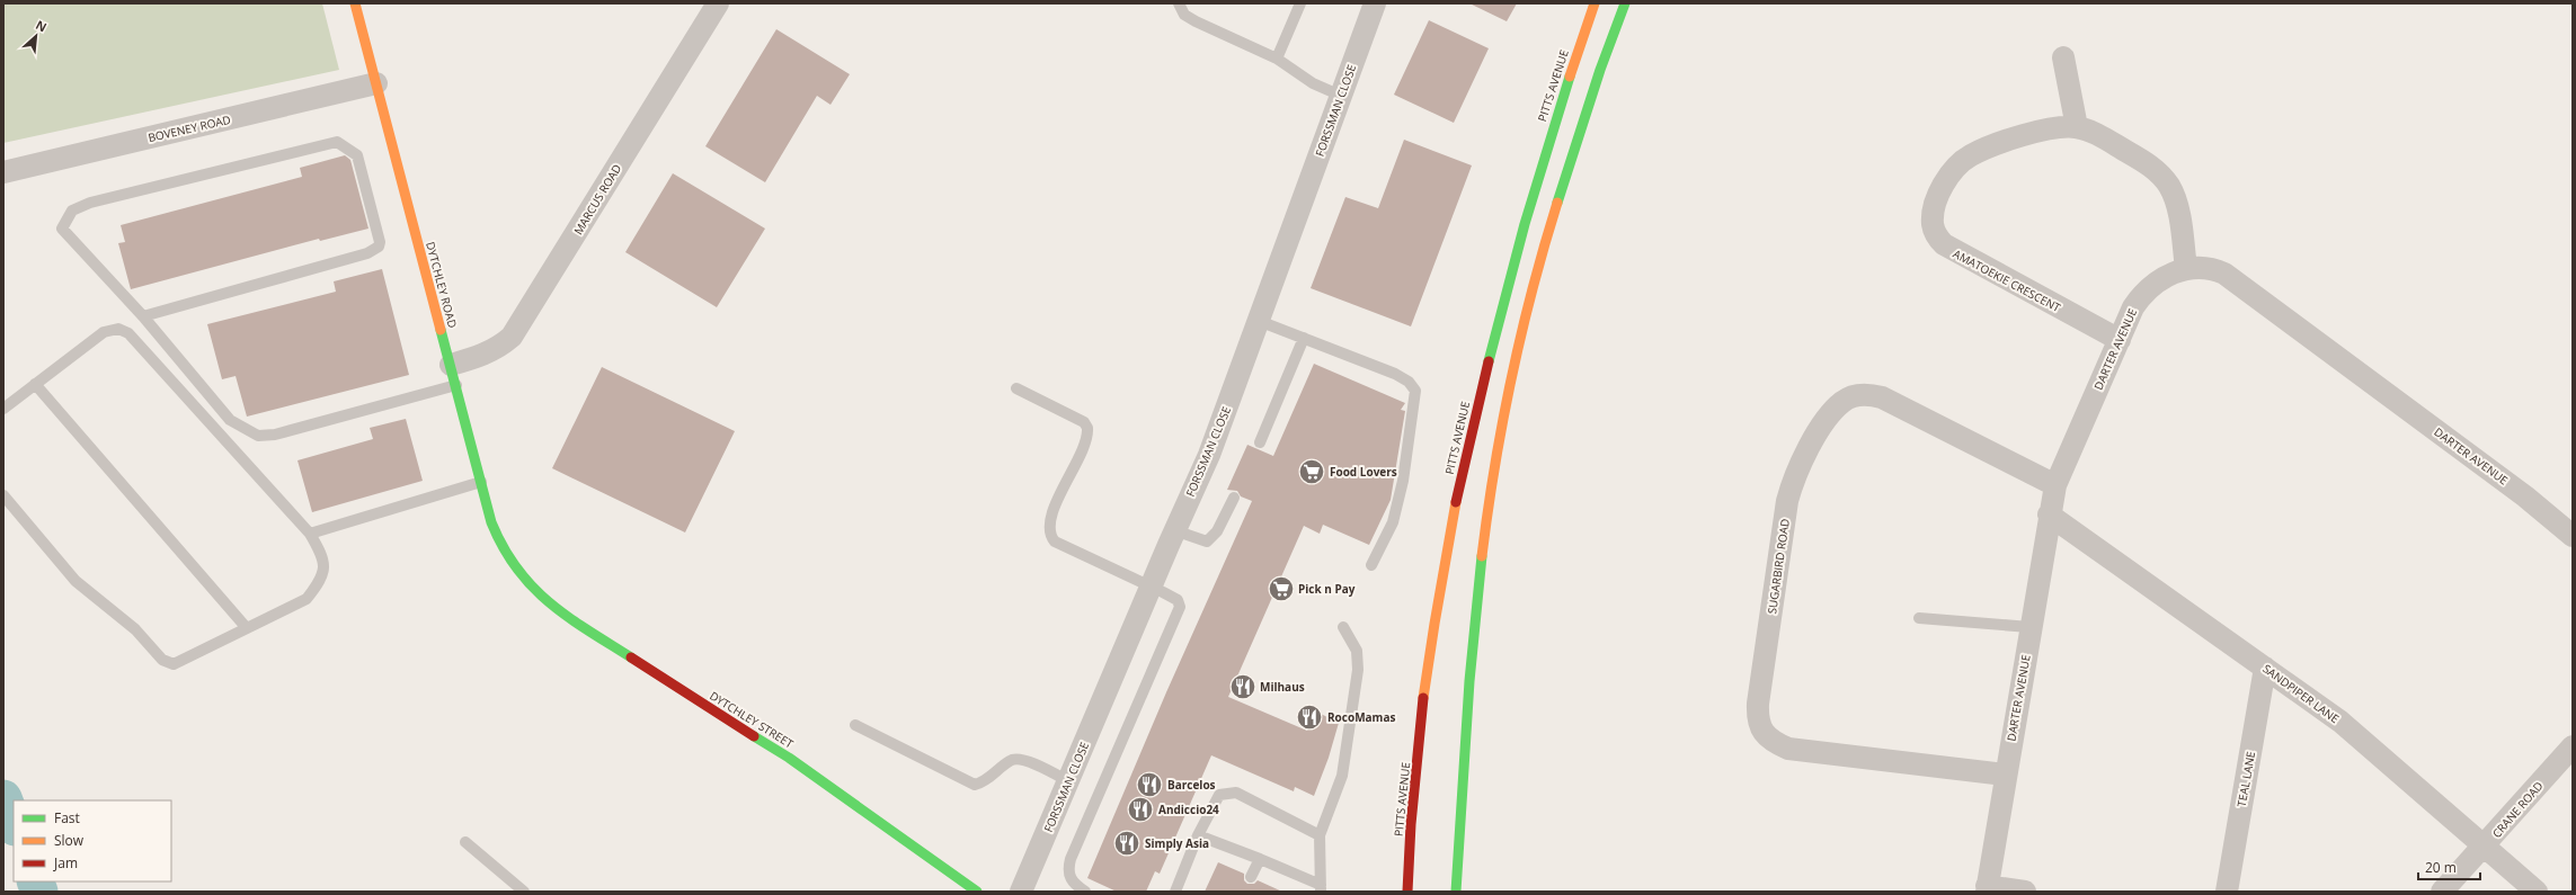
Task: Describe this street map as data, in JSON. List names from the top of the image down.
{
  "streets": {
    "main road": ["PITTS AVENUE", "DYTCHLEY ROAD", "DYTCHLEY STREET"],
    "street": [
      "FORSSMAN CLOSE",
      "BOVENEY ROAD",
      "MARCUS ROAD",
      "AMATOEKIE CRESCENT",
      "DARTER AVENUE",
      "SUGARBIRD ROAD",
      "SANDPIPER LANE",
      "TEAL LANE",
      "CRANE ROAD"
    ]
  },
  "crossings": [
    ["BOVENEY ROAD", "DYTCHLEY ROAD"],
    ["MARCUS ROAD", "DYTCHLEY ROAD"],
    ["AMATOEKIE CRESCENT", "DARTER AVENUE"],
    ["DYTCHLEY ROAD", "DYTCHLEY STREET"],
    ["DARTER AVENUE", "SUGARBIRD ROAD"],
    ["DARTER AVENUE", "SANDPIPER LANE"],
    ["SANDPIPER LANE", "TEAL LANE"],
    ["SANDPIPER LANE", "CRANE ROAD"]
  ],
  "places": {
    "supermarket": ["Food Lovers", "Pick n Pay"],
    "restaurant": [
      "Milhaus",
      "RocoMamas",
      "Barcelos",
      "Andiccio24",
      "Simply Asia"
    ]
  },
  "legend": ["Fast", "Slow", "Jam"],
  "scale_bar": "20 m",
  "north": "top right"
}
